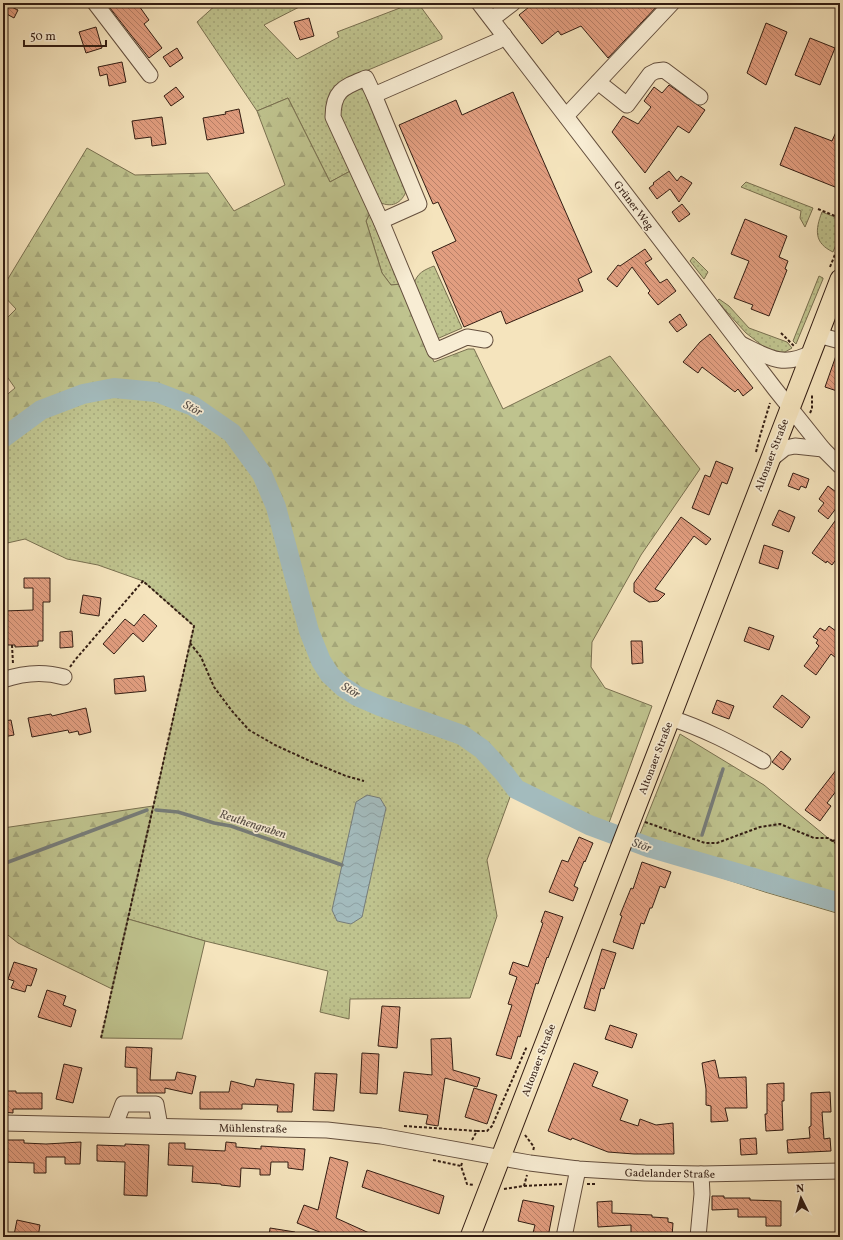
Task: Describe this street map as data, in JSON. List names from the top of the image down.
{
  "streets": {
    "main road": ["Altonaer Straße"],
    "street": ["Grüner Weg", "Mühlenstraße", "Gadelander Straße"]
  },
  "crossings": [
    ["Grüner Weg", "Altonaer Straße"],
    ["Altonaer Straße", "Mühlenstraße"],
    ["Altonaer Straße", "Gadelander Straße"],
    ["Mühlenstraße", "Gadelander Straße"]
  ],
  "water": ["Stör", "Reuthengraben"],
  "scale_bar": "50 m",
  "north": "top"
}
